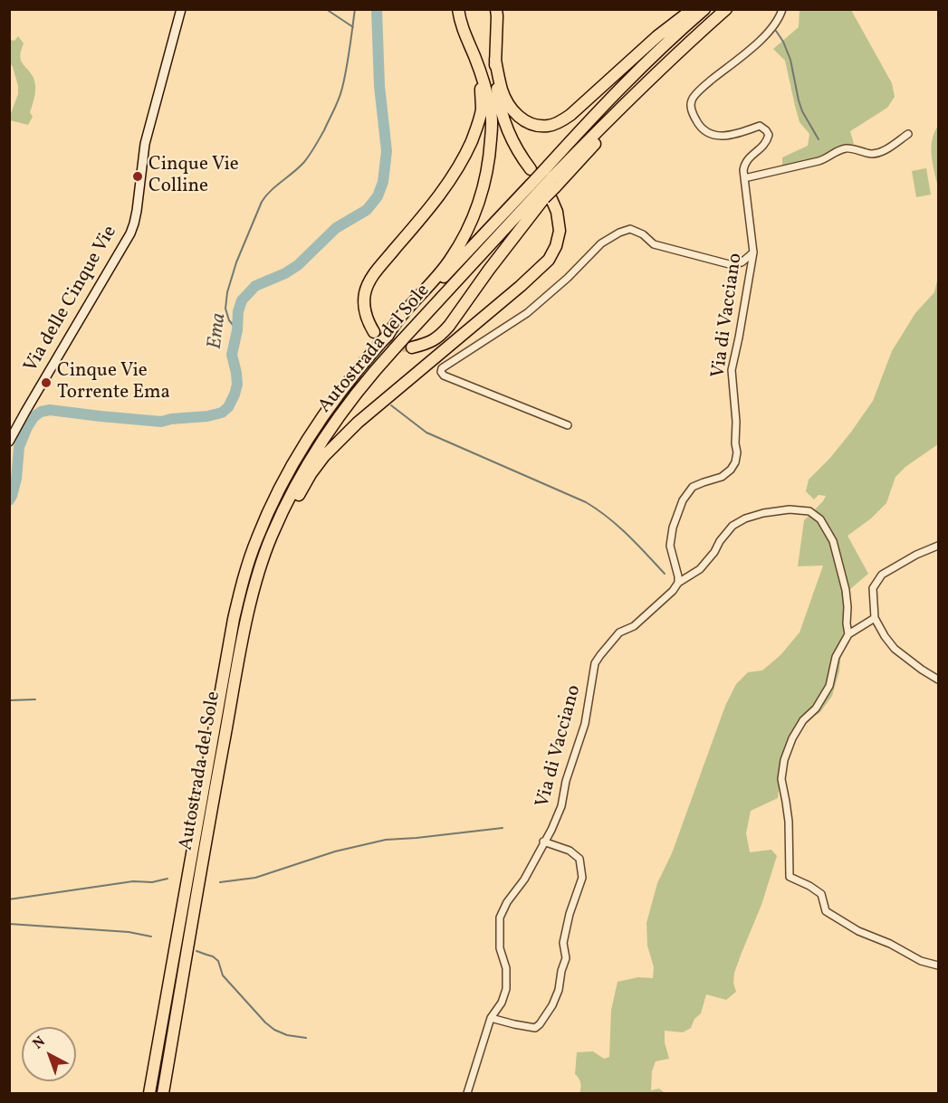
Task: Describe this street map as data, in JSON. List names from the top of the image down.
{
  "streets": {
    "highway": ["Autostrada del Sole"],
    "street": ["Via delle Cinque Vie", "Via di Vacciano"]
  },
  "water": ["Ema"],
  "places": ["Cinque Vie Colline", "Cinque Vie Torrente Ema"],
  "north": "top left"
}
